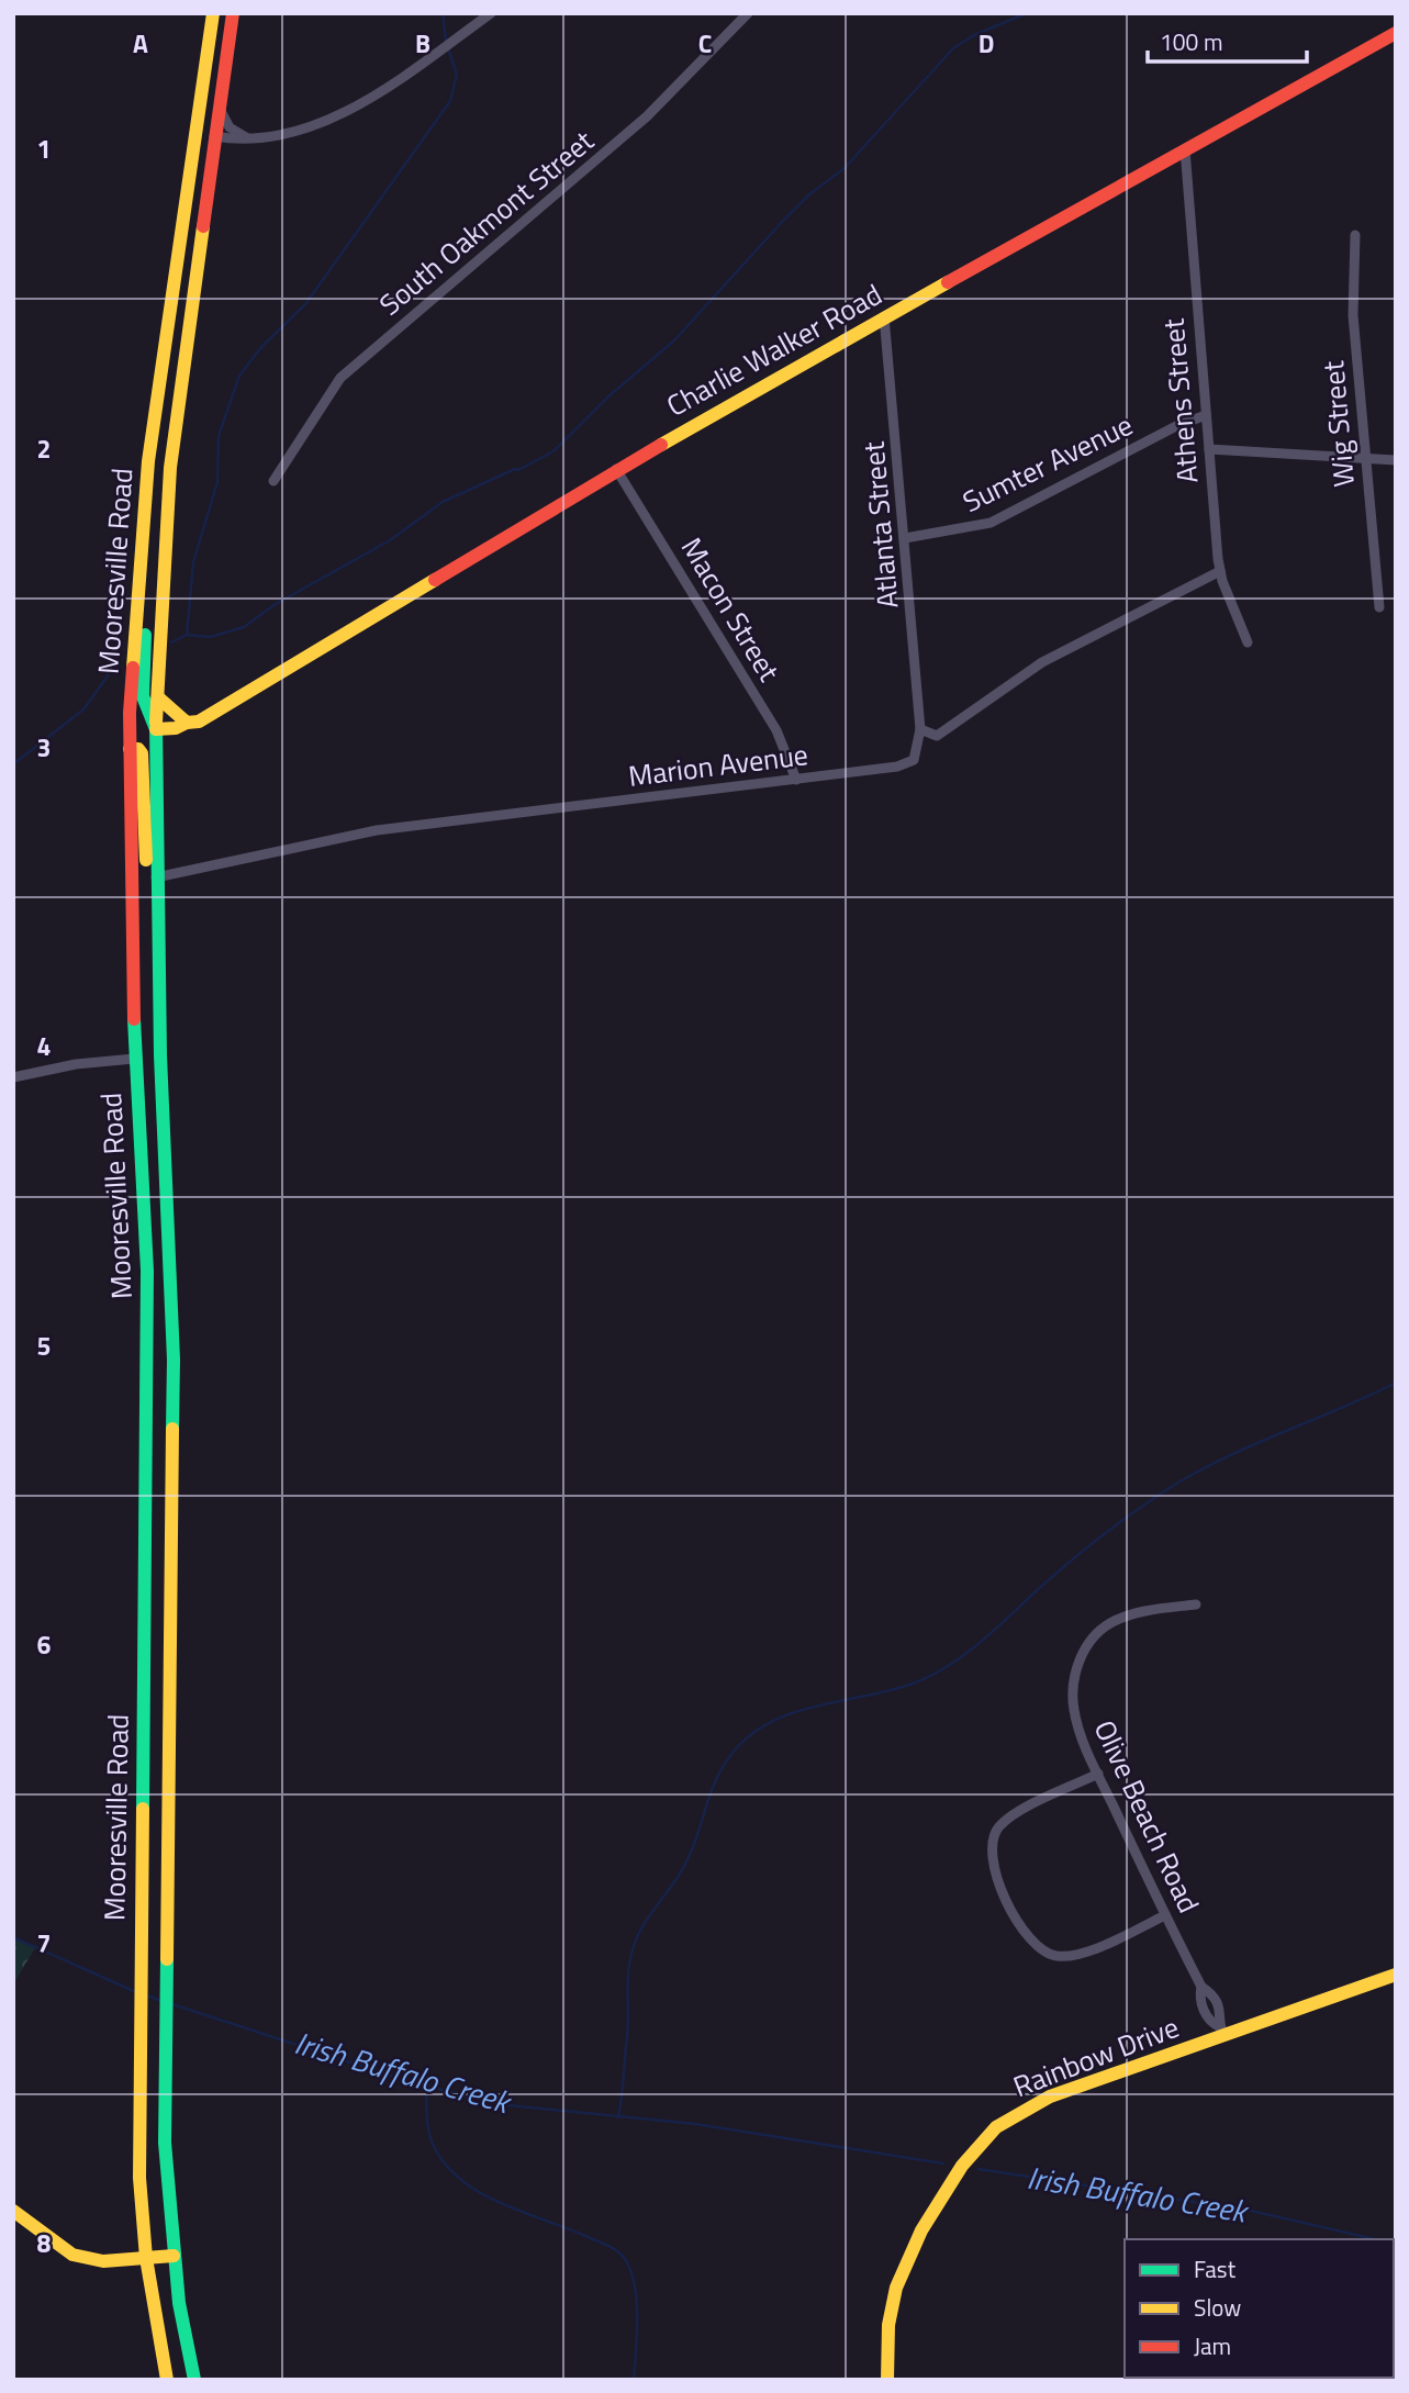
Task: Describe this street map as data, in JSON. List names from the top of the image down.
{
  "streets": {
    "main road": ["Charlie Walker Road", "Mooresville Road", "Rainbow Drive"],
    "street": [
      "South Oakmont Street",
      "Athens Street",
      "Wig Street",
      "Sumter Avenue",
      "Atlanta Street",
      "Macon Street",
      "Marion Avenue",
      "Olive Beach Road"
    ]
  },
  "crossings": [
    ["Charlie Walker Road", "Athens Street"],
    ["Charlie Walker Road", "Atlanta Street"],
    ["Charlie Walker Road", "Mooresville Road"],
    ["Charlie Walker Road", "Macon Street"],
    ["Athens Street", "Sumter Avenue"],
    ["Sumter Avenue", "Atlanta Street"],
    ["Atlanta Street", "Marion Avenue"],
    ["Mooresville Road", "Marion Avenue"],
    ["Macon Street", "Marion Avenue"],
    ["Olive Beach Road", "Rainbow Drive"]
  ],
  "water": ["Irish Buffalo Creek"],
  "legend": ["Fast", "Slow", "Jam"],
  "scale_bar": "100 m",
  "grid": {
    "columns": [
      "A",
      "B",
      "C",
      "D"
    ],
    "rows": [
      "1",
      "2",
      "3",
      "4",
      "5",
      "6",
      "7",
      "8"
    ]
  }
}
